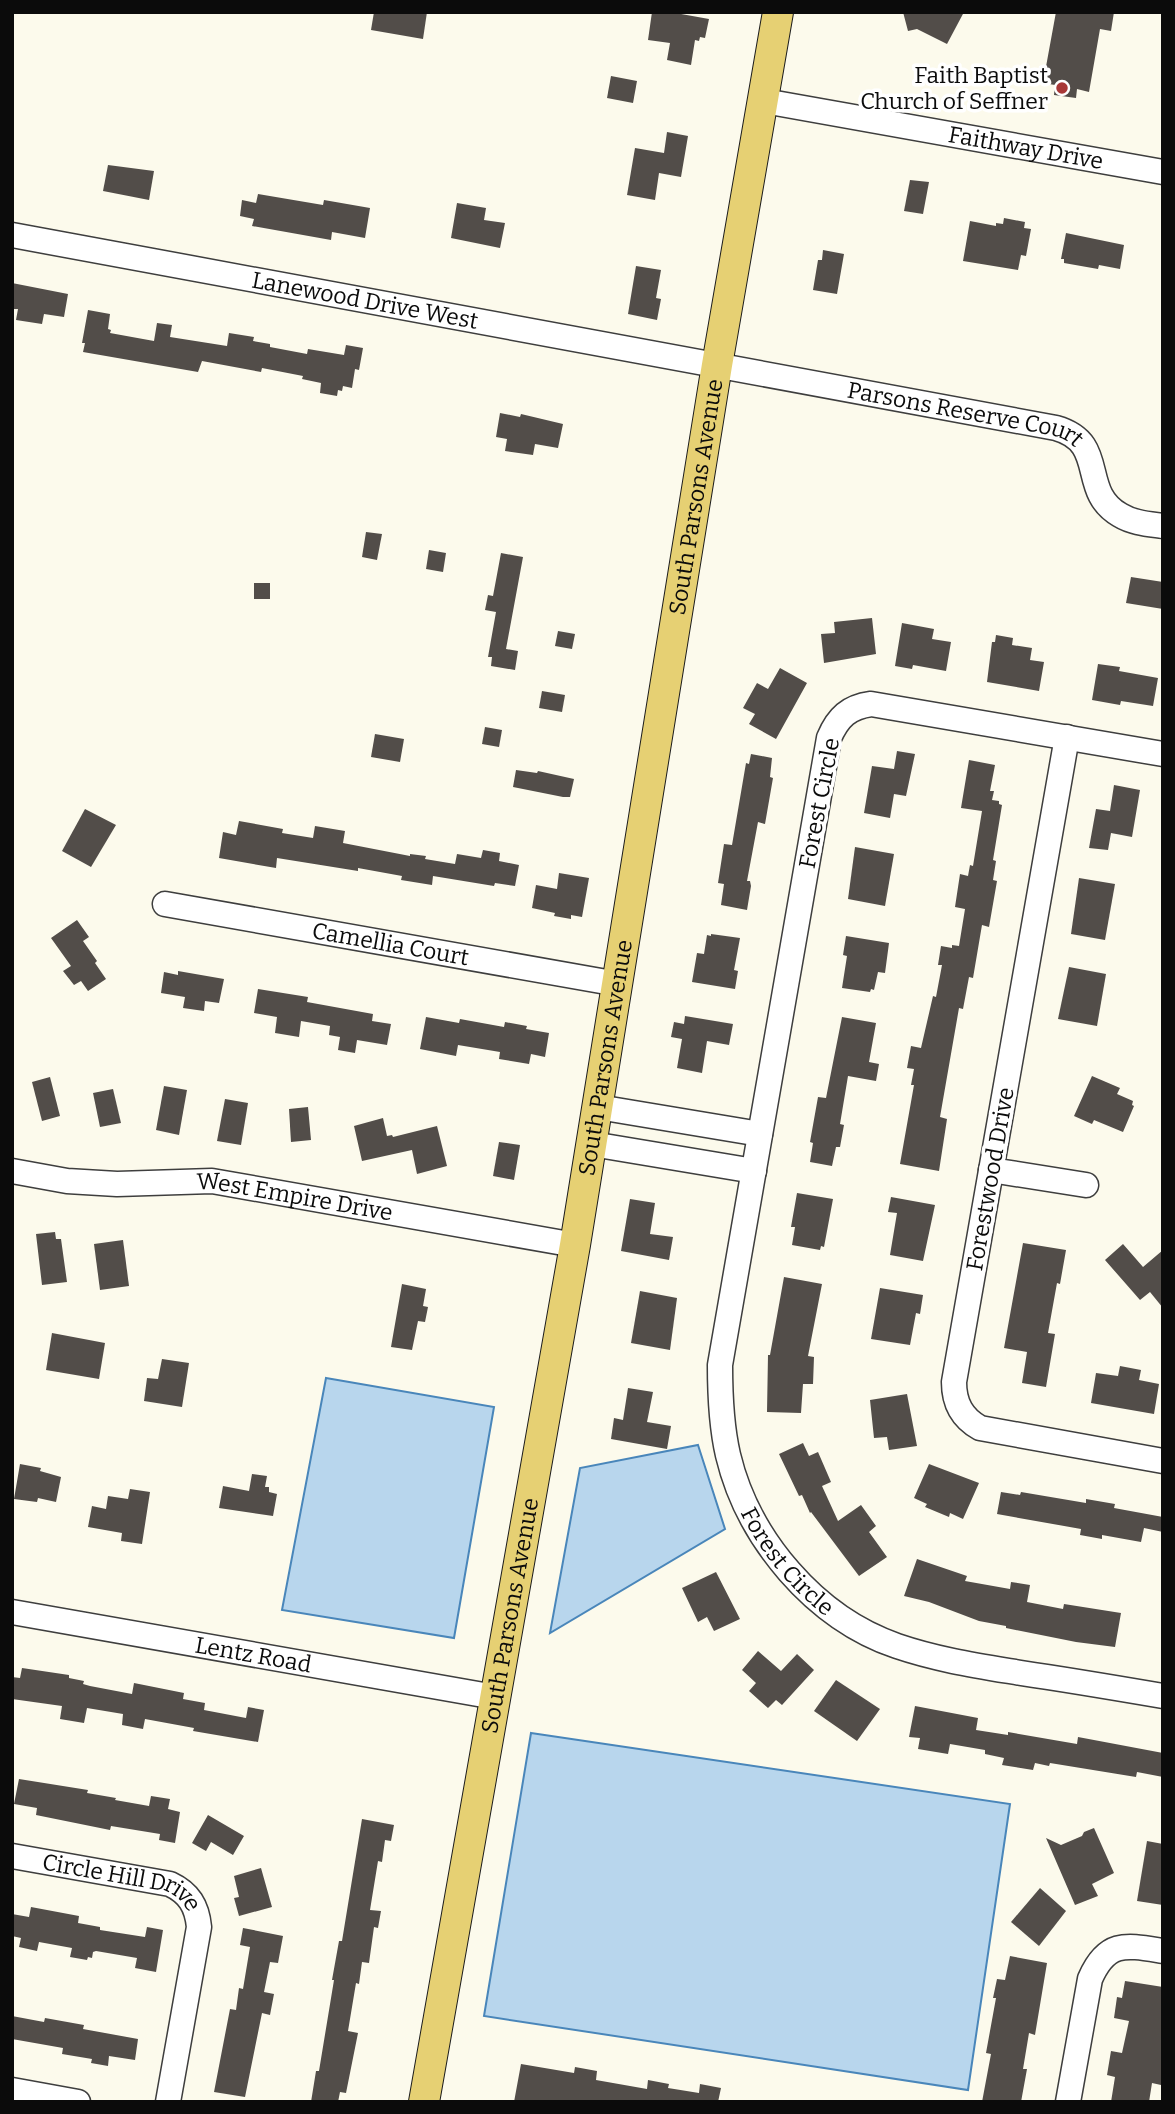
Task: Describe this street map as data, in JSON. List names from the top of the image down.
{
  "streets": {
    "main road": ["South Parsons Avenue"],
    "street": [
      "Faithway Drive",
      "Lanewood Drive West",
      "Parsons Reserve Court",
      "Forest Circle",
      "Camellia Court",
      "Forestwood Drive",
      "West Empire Drive",
      "Lentz Road",
      "Circle Hill Drive"
    ]
  },
  "crossings": [
    ["Faithway Drive", "South Parsons Avenue"],
    ["Lanewood Drive West", "Parsons Reserve Court"],
    ["Lanewood Drive West", "South Parsons Avenue"],
    ["Parsons Reserve Court", "South Parsons Avenue"],
    ["South Parsons Avenue", "Camellia Court"],
    ["South Parsons Avenue", "West Empire Drive"],
    ["South Parsons Avenue", "Lentz Road"],
    ["Forest Circle", "Forestwood Drive"]
  ],
  "places": ["Faith Baptist Church of Seffner"]
}
